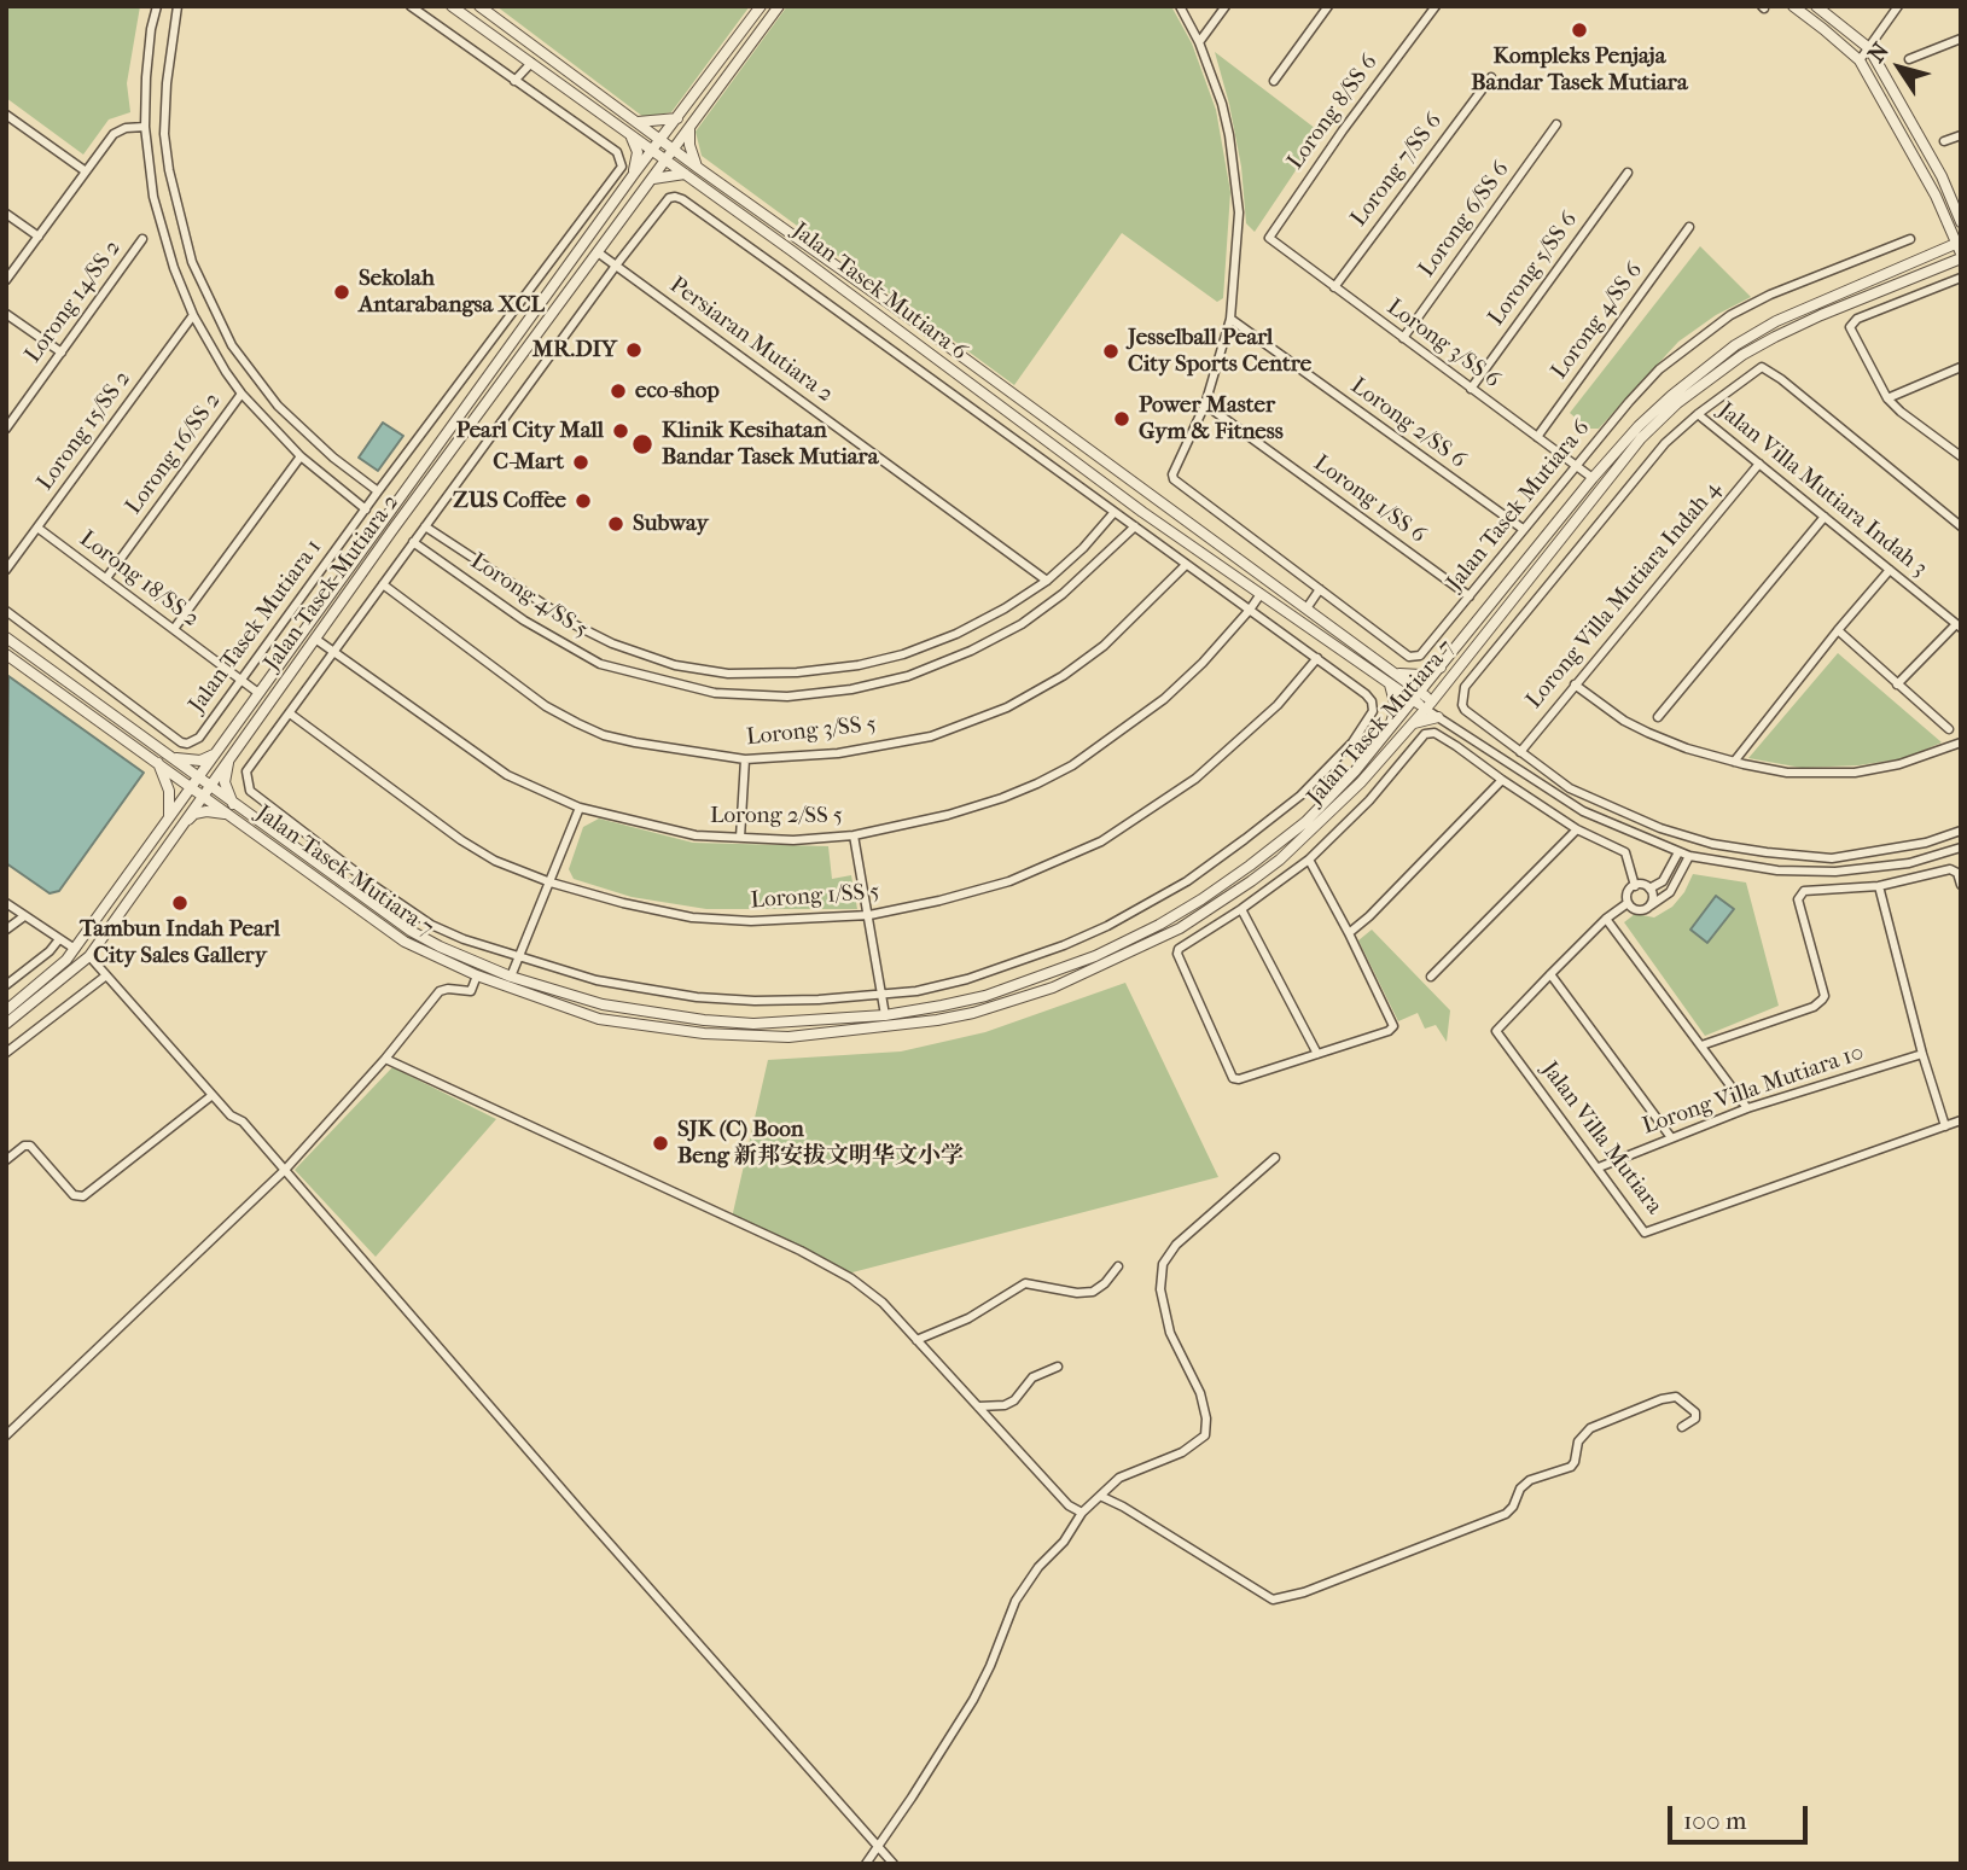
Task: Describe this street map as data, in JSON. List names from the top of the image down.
{
  "streets": {
    "street": [
      "Lorong 8/SS 6",
      "Lorong 7/SS 6",
      "Lorong 6/SS 6",
      "Lorong 5/SS 6",
      "Jalan Tasek Mutiara 6",
      "Lorong 14/SS 2",
      "Lorong 4/SS 6",
      "Persiaran Mutiara 2",
      "Lorong 3/SS 6",
      "Lorong 2/SS 6",
      "Lorong 15/SS 2",
      "Lorong 16/SS 2",
      "Jalan Villa Mutiara Indah 3",
      "Lorong 1/SS 6",
      "Lorong 18/SS 2",
      "Jalan Tasek Mutiara 2",
      "Lorong Villa Mutiara Indah 4",
      "Lorong 4/SS 5",
      "Jalan Tasek Mutiara 1",
      "Jalan Tasek Mutiara 7",
      "Lorong 3/SS 5",
      "Lorong 2/SS 5",
      "Lorong 1/SS 5",
      "Lorong Villa Mutiara 10",
      "Jalan Villa Mutiara"
    ]
  },
  "crossings": [
    ["Lorong 8/SS 6", "Lorong 3/SS 6"],
    ["Lorong 7/SS 6", "Lorong 3/SS 6"],
    ["Lorong 6/SS 6", "Lorong 3/SS 6"],
    ["Lorong 5/SS 6", "Lorong 3/SS 6"],
    ["Jalan Tasek Mutiara 6", "Lorong 3/SS 6"],
    ["Jalan Tasek Mutiara 6", "Lorong 2/SS 6"],
    ["Jalan Tasek Mutiara 6", "Lorong 1/SS 6"],
    ["Jalan Tasek Mutiara 6", "Jalan Tasek Mutiara 2"],
    ["Jalan Tasek Mutiara 6", "Jalan Tasek Mutiara 7"],
    ["Jalan Tasek Mutiara 6", "Lorong 2/SS 5"],
    ["Lorong 4/SS 6", "Lorong 3/SS 6"],
    ["Persiaran Mutiara 2", "Jalan Tasek Mutiara 2"],
    ["Persiaran Mutiara 2", "Jalan Tasek Mutiara 7"],
    ["Lorong 15/SS 2", "Lorong 18/SS 2"],
    ["Lorong 16/SS 2", "Lorong 18/SS 2"],
    ["Jalan Villa Mutiara Indah 3", "Lorong Villa Mutiara Indah 4"],
    ["Lorong 18/SS 2", "Jalan Tasek Mutiara 2"],
    ["Lorong 18/SS 2", "Jalan Tasek Mutiara 1"],
    ["Jalan Tasek Mutiara 2", "Jalan Tasek Mutiara 7"],
    ["Jalan Tasek Mutiara 2", "Lorong 2/SS 5"],
    ["Lorong 4/SS 5", "Jalan Tasek Mutiara 7"],
    ["Jalan Tasek Mutiara 7", "Lorong 3/SS 5"],
    ["Jalan Tasek Mutiara 7", "Lorong 2/SS 5"],
    ["Jalan Tasek Mutiara 7", "Lorong 1/SS 5"],
    ["Lorong Villa Mutiara 10", "Jalan Villa Mutiara"]
  ],
  "places": [
    "Kompleks Penjaja Bandar Tasek Mutiara",
    "Sekolah Antarabangsa XCL",
    "MR.DIY",
    "Jesselball Pearl City Sports Centre",
    "eco-shop",
    "Power Master Gym & Fitness",
    "Pearl City Mall",
    "Klinik Kesihatan Bandar Tasek Mutiara",
    "C-Mart",
    "ZUS Coffee",
    "Subway",
    "Tambun Indah Pearl City Sales Gallery",
    "SJK (C) Boon Beng 新邦安拔文明华文小学"
  ],
  "scale_bar": "100 m",
  "north": "top left"
}
